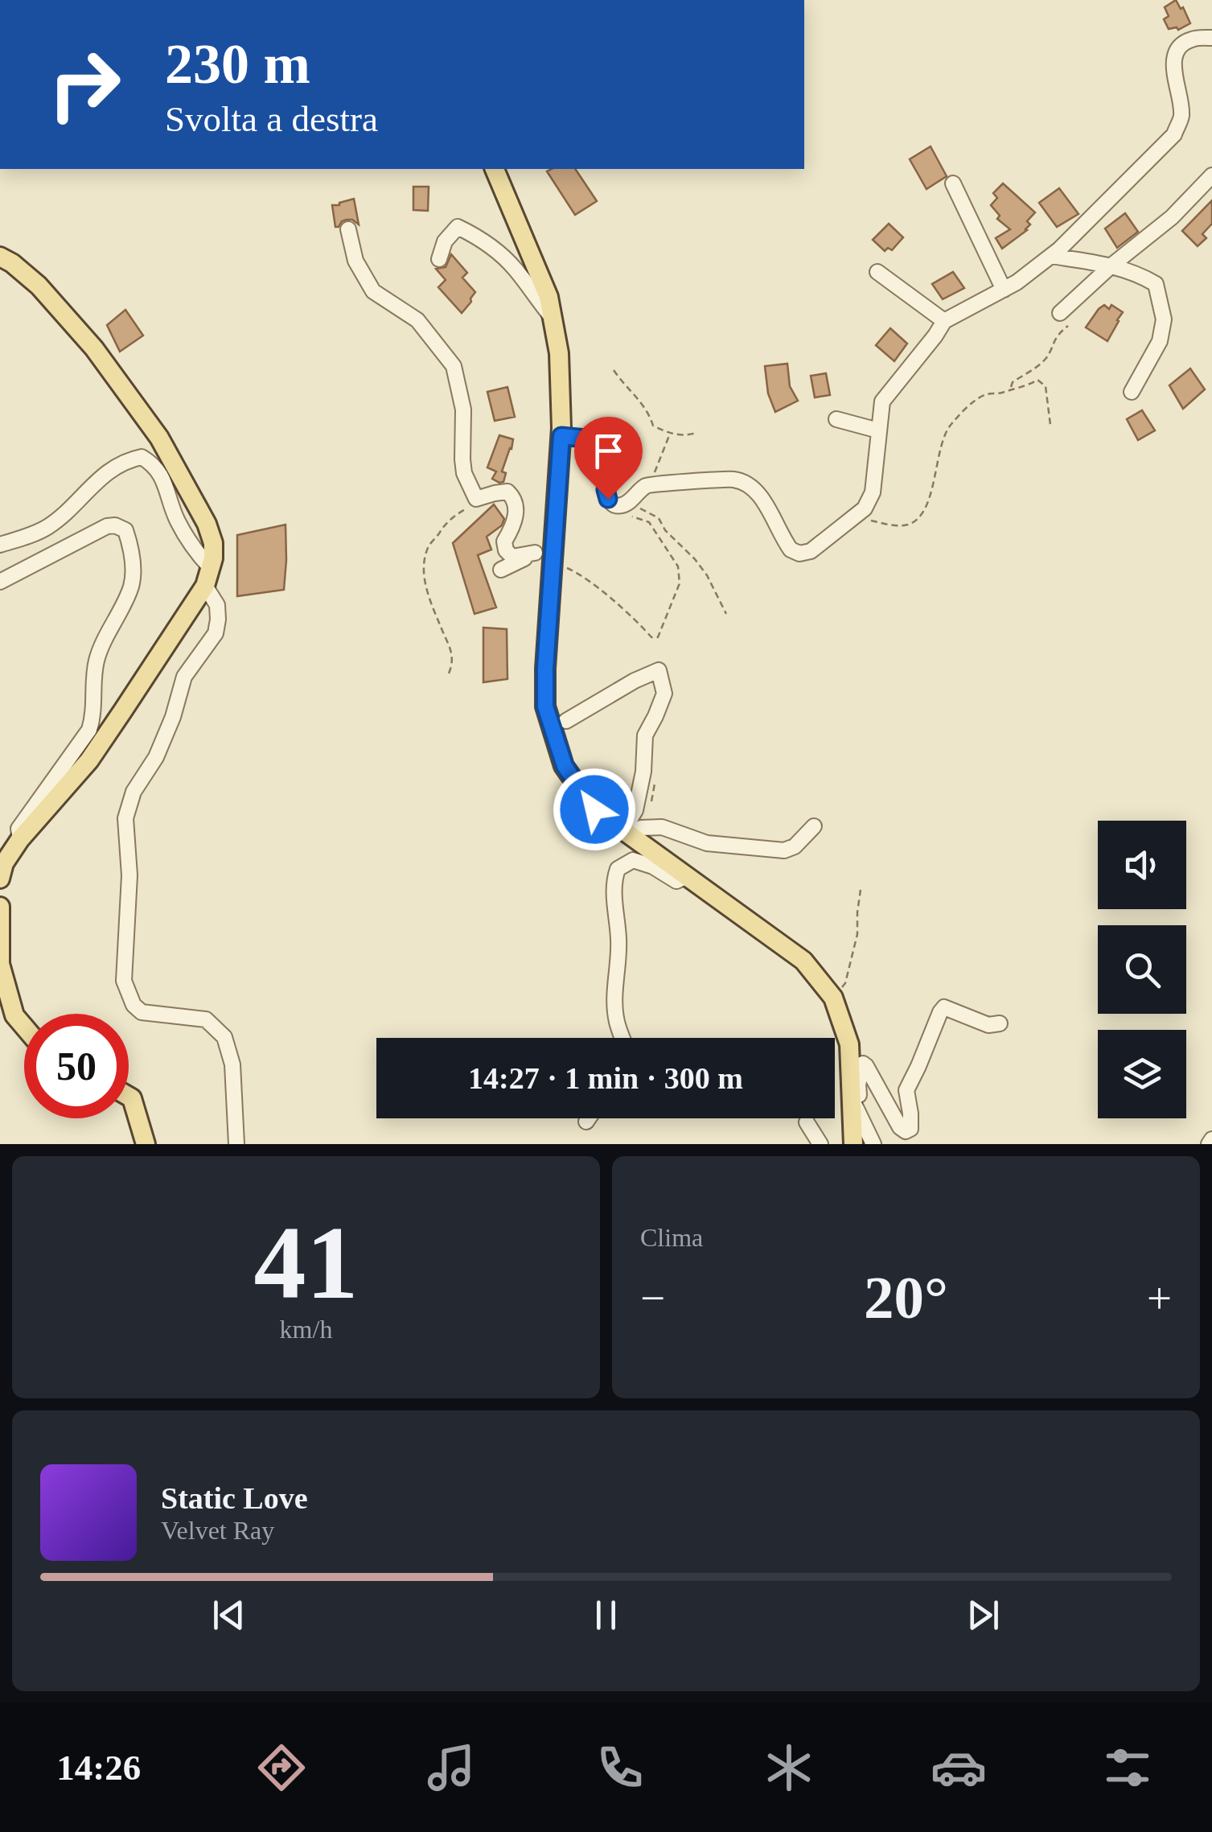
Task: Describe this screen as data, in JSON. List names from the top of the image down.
{
  "page": {
    "turn": ["230 m", "Svolta a destra"],
    "limit": "50",
    "trip": "14:27 · 1 min · 300 m",
    "tile": [
      ["41", "km/h"],
      "Clima"
    ],
    "heat": ["−", "20°", "+"],
    "song": ["Static Love", "Velvet Ray"],
    "tabs": "14:26"
  }
}
